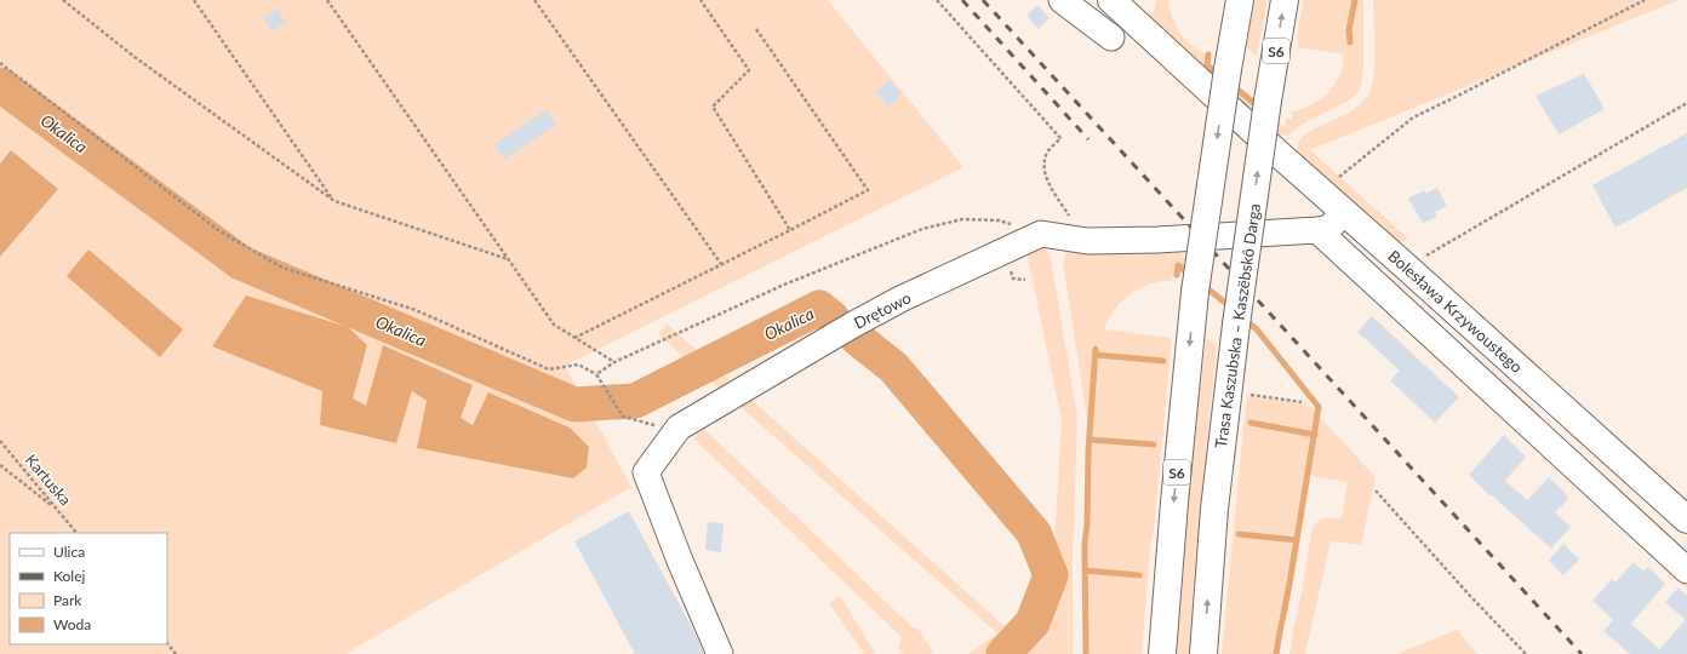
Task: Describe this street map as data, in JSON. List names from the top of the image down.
{
  "streets": {
    "main road": ["S6", "Bolesława Krzywoustego", "Trasa Kaszubska – Kaszëbskô Darga"],
    "street": ["Drętowo"],
    "path": ["Kartuska"]
  },
  "water": ["Okalica"],
  "legend": [
    "Ulica",
    "Kolej",
    "Park",
    "Woda"
  ]
}
